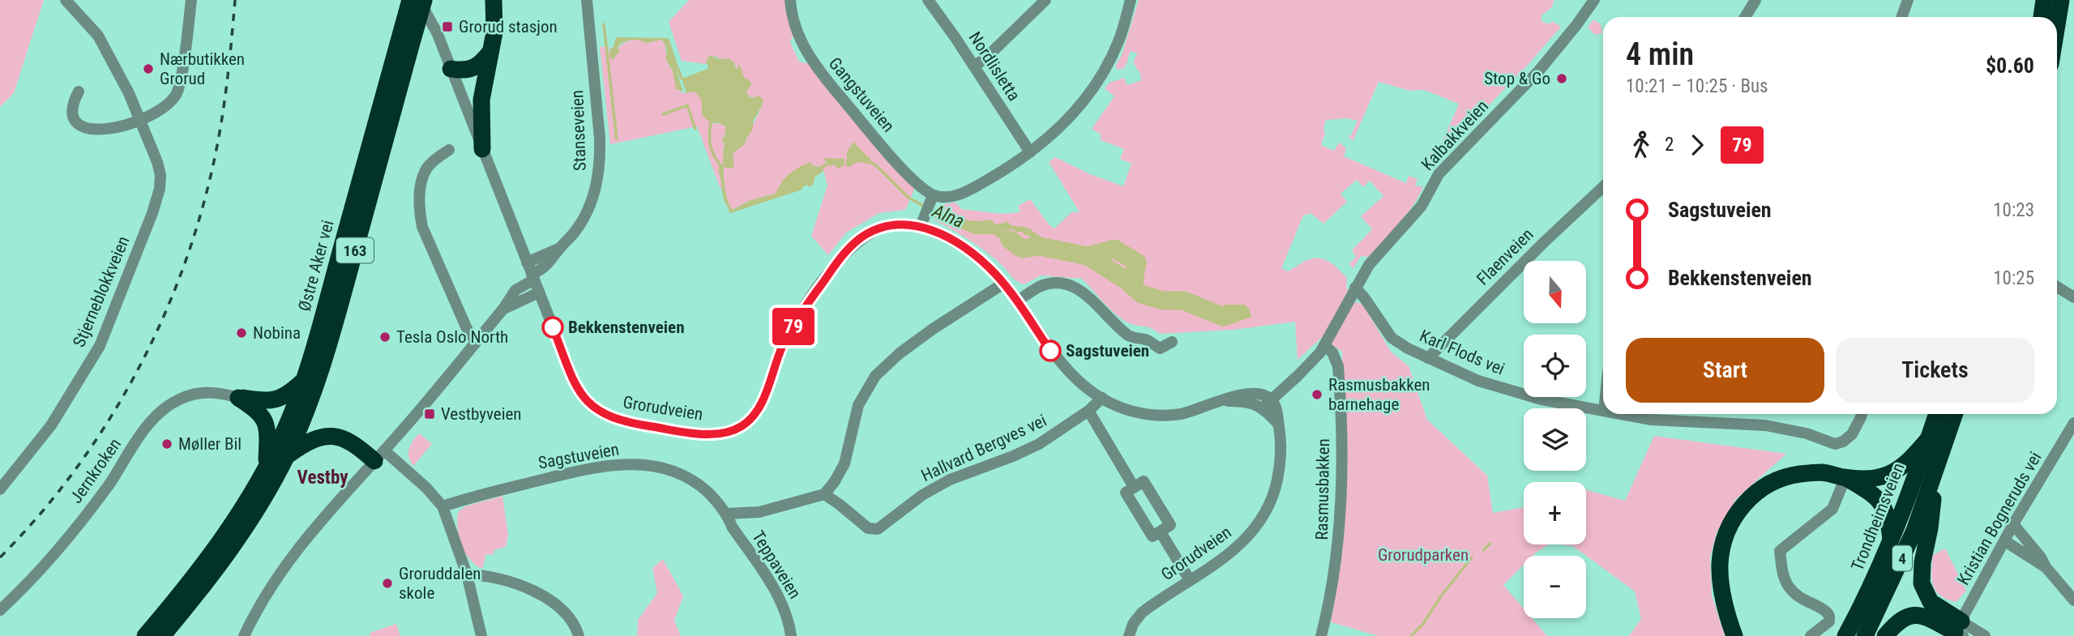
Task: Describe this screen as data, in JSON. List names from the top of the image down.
{
  "streets": {
    "highway": [
      "163",
      "Østre Aker vei",
      "Trondheimsveien",
      "4"
    ],
    "street": [
      "Nordlisletta",
      "Gangstuveien",
      "Stanseveien",
      "Kalbakkveien",
      "Flaenveien",
      "Stjerneblokkveien",
      "Karl Flods vei",
      "Grorudveien",
      "Hallvard Bergves vei",
      "Sagstuveien",
      "Jernkroken",
      "Rasmusbakken",
      "Kristian Bogneruds vei",
      "Teppaveien"
    ]
  },
  "crossings": [
    ["Stanseveien", "Grorudveien"],
    ["Kalbakkveien", "Karl Flods vei"],
    ["Kalbakkveien", "Rasmusbakken"],
    ["Flaenveien", "Karl Flods vei"],
    ["Grorudveien", "Hallvard Bergves vei"],
    ["Sagstuveien", "Teppaveien"]
  ],
  "districts": ["Vestby"],
  "water": ["Alna"],
  "parks": ["Grorudparken"],
  "places": {
    "transit": ["Grorud stasjon", "Vestbyveien"],
    "other": [
      "Nærbutikken Grorud",
      "Stop & Go",
      "Bekkenstenveien",
      "Nobina",
      "Tesla Oslo North",
      "Sagstuveien",
      "Rasmusbakken barnehage",
      "Møller Bil",
      "Groruddalen skole"
    ]
  },
  "lines": ["bus line 79"],
  "north": "bottom",
  "page": {
    "on_map": "79",
    "heading": ["4 min", "10:21 – 10:25 · Bus", "$0.60"],
    "legs": ["2", "79"],
    "list": [
      {
        "name": "Sagstuveien",
        "value": "10:23"
      },
      {
        "name": "Bekkenstenveien",
        "value": "10:25"
      }
    ],
    "map_buttons": ["+", "−"],
    "buttons": ["Start", "Tickets"]
  }
}
